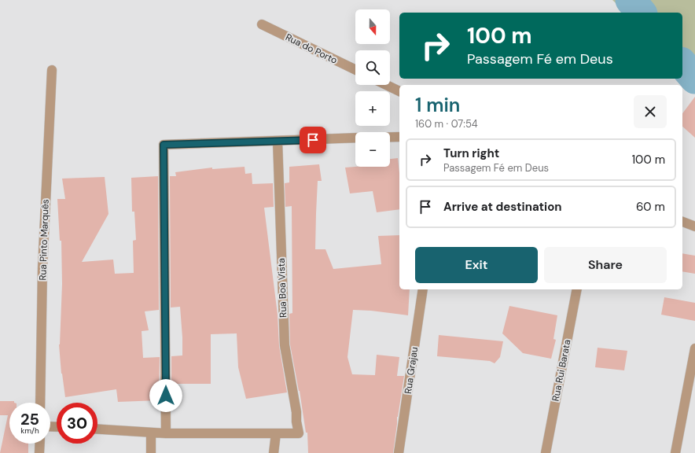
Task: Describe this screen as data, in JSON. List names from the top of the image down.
{
  "streets": {
    "street": [
      "Rua do Porto",
      "Rua Pinto Marquês",
      "Rua Boa Vista",
      "Rua Grajau",
      "Rua Rui Barata"
    ]
  },
  "north": "bottom",
  "page": {
    "map_buttons": ["+", "−"],
    "turn": ["100 m", "Passagem Fé em Deus"],
    "heading": ["1 min", "160 m · 07:54"],
    "list": [
      {
        "name": "Turn right",
        "note": "Passagem Fé em Deus",
        "value": "100 m"
      },
      {
        "name": "Arrive at destination",
        "value": "60 m"
      }
    ],
    "buttons": ["Exit", "Share"],
    "speed": "25 km/h",
    "limit": "30"
  }
}
